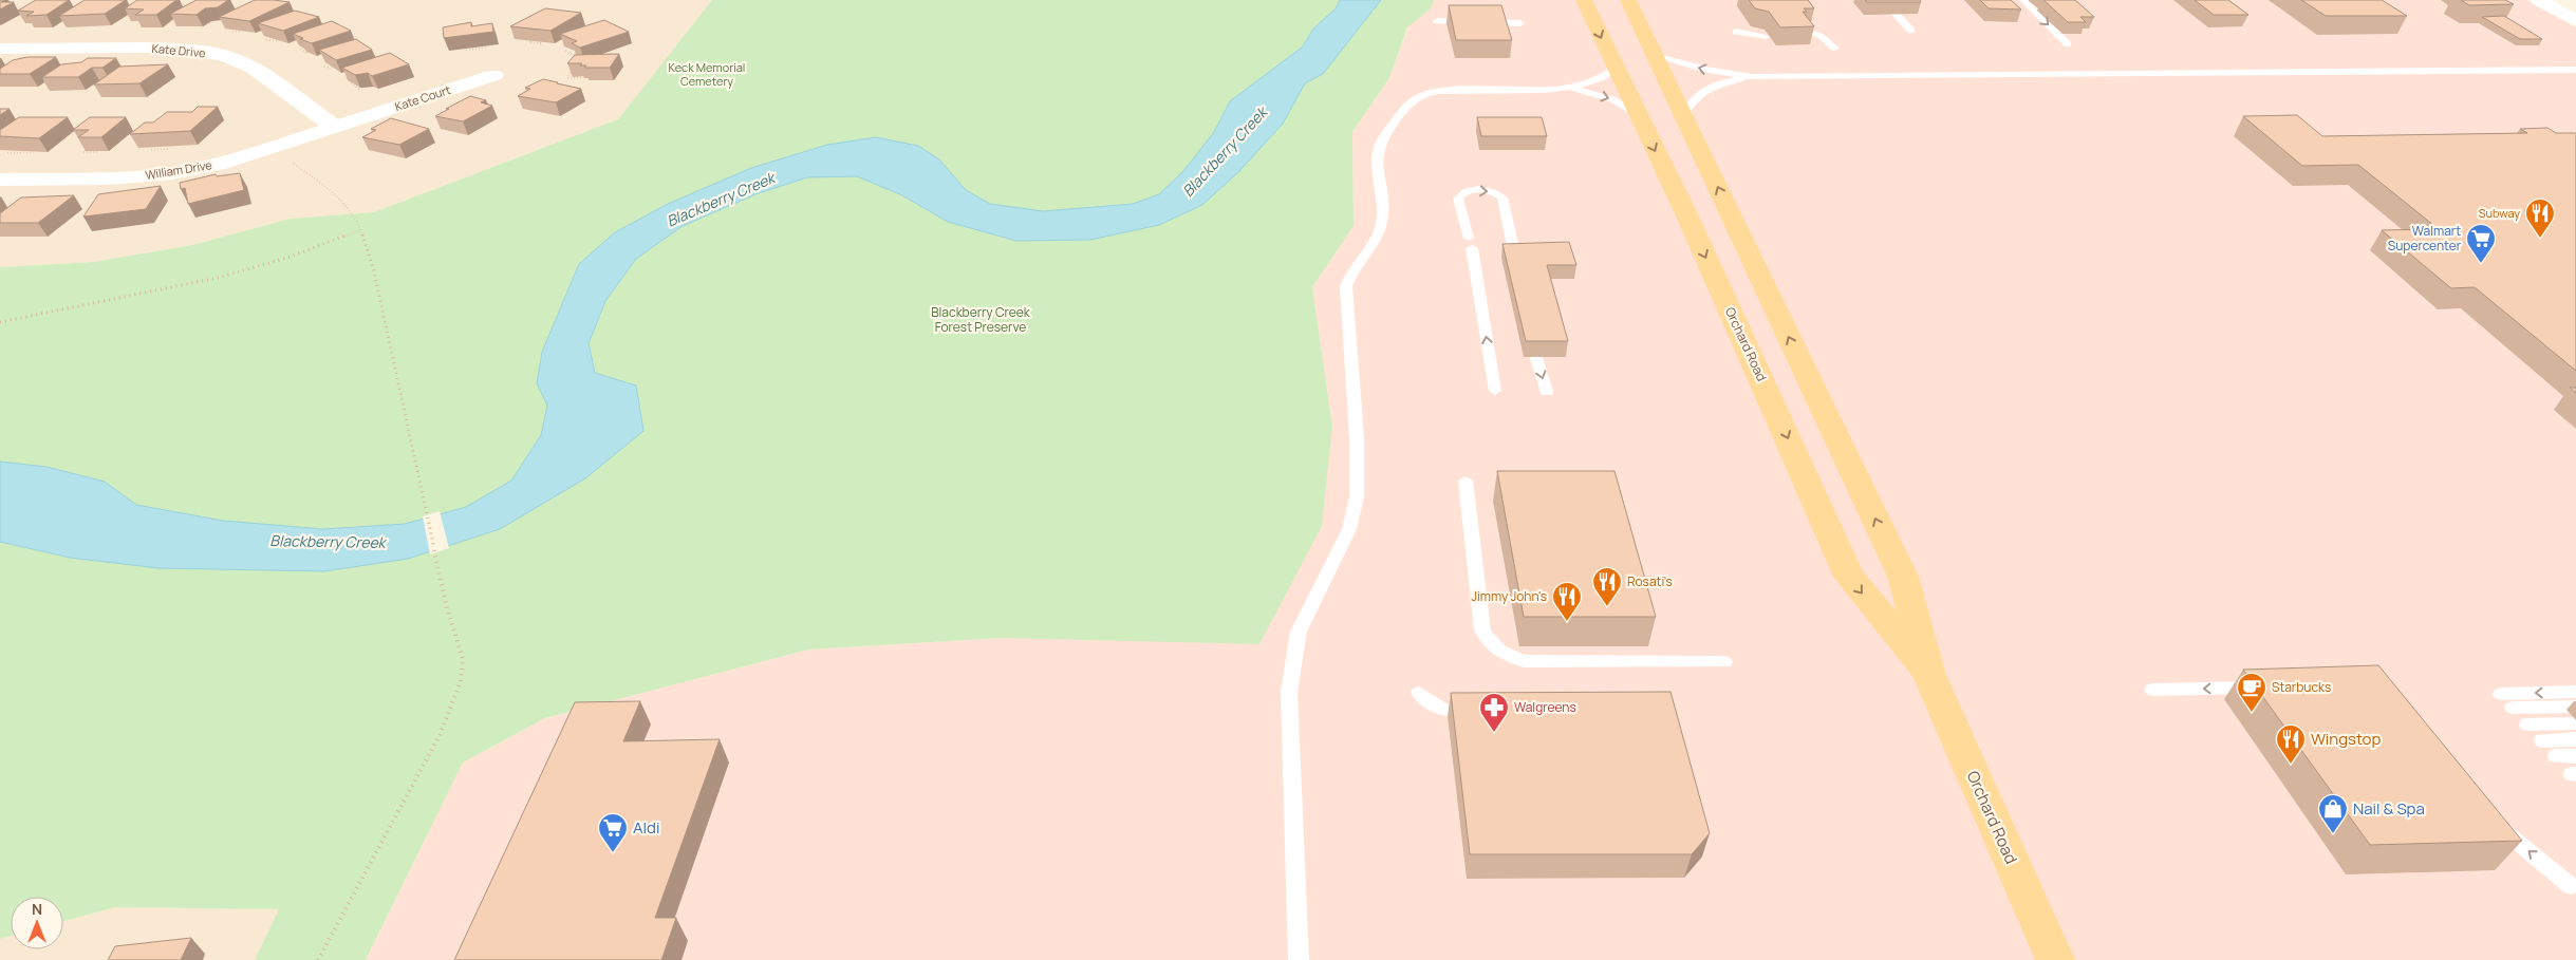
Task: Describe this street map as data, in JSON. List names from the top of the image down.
{
  "streets": {
    "main road": ["Orchard Road"],
    "street": ["Kate Drive", "Kate Court", "William Drive"]
  },
  "crossings": [
    ["Kate Drive", "Kate Court"],
    ["Kate Drive", "William Drive"],
    ["Kate Court", "William Drive"]
  ],
  "water": ["Blackberry Creek"],
  "parks": ["Keck Memorial Cemetery", "Blackberry Creek Forest Preserve"],
  "places": {
    "restaurant": [
      "Subway",
      "Rosati's",
      "Jimmy John's",
      "Wingstop"
    ],
    "supermarket": ["Walmart Supercenter", "Aldi"],
    "cafe": ["Starbucks"],
    "pharmacy": ["Walgreens"],
    "shop": ["Nail & Spa"]
  },
  "north": "top"
}
